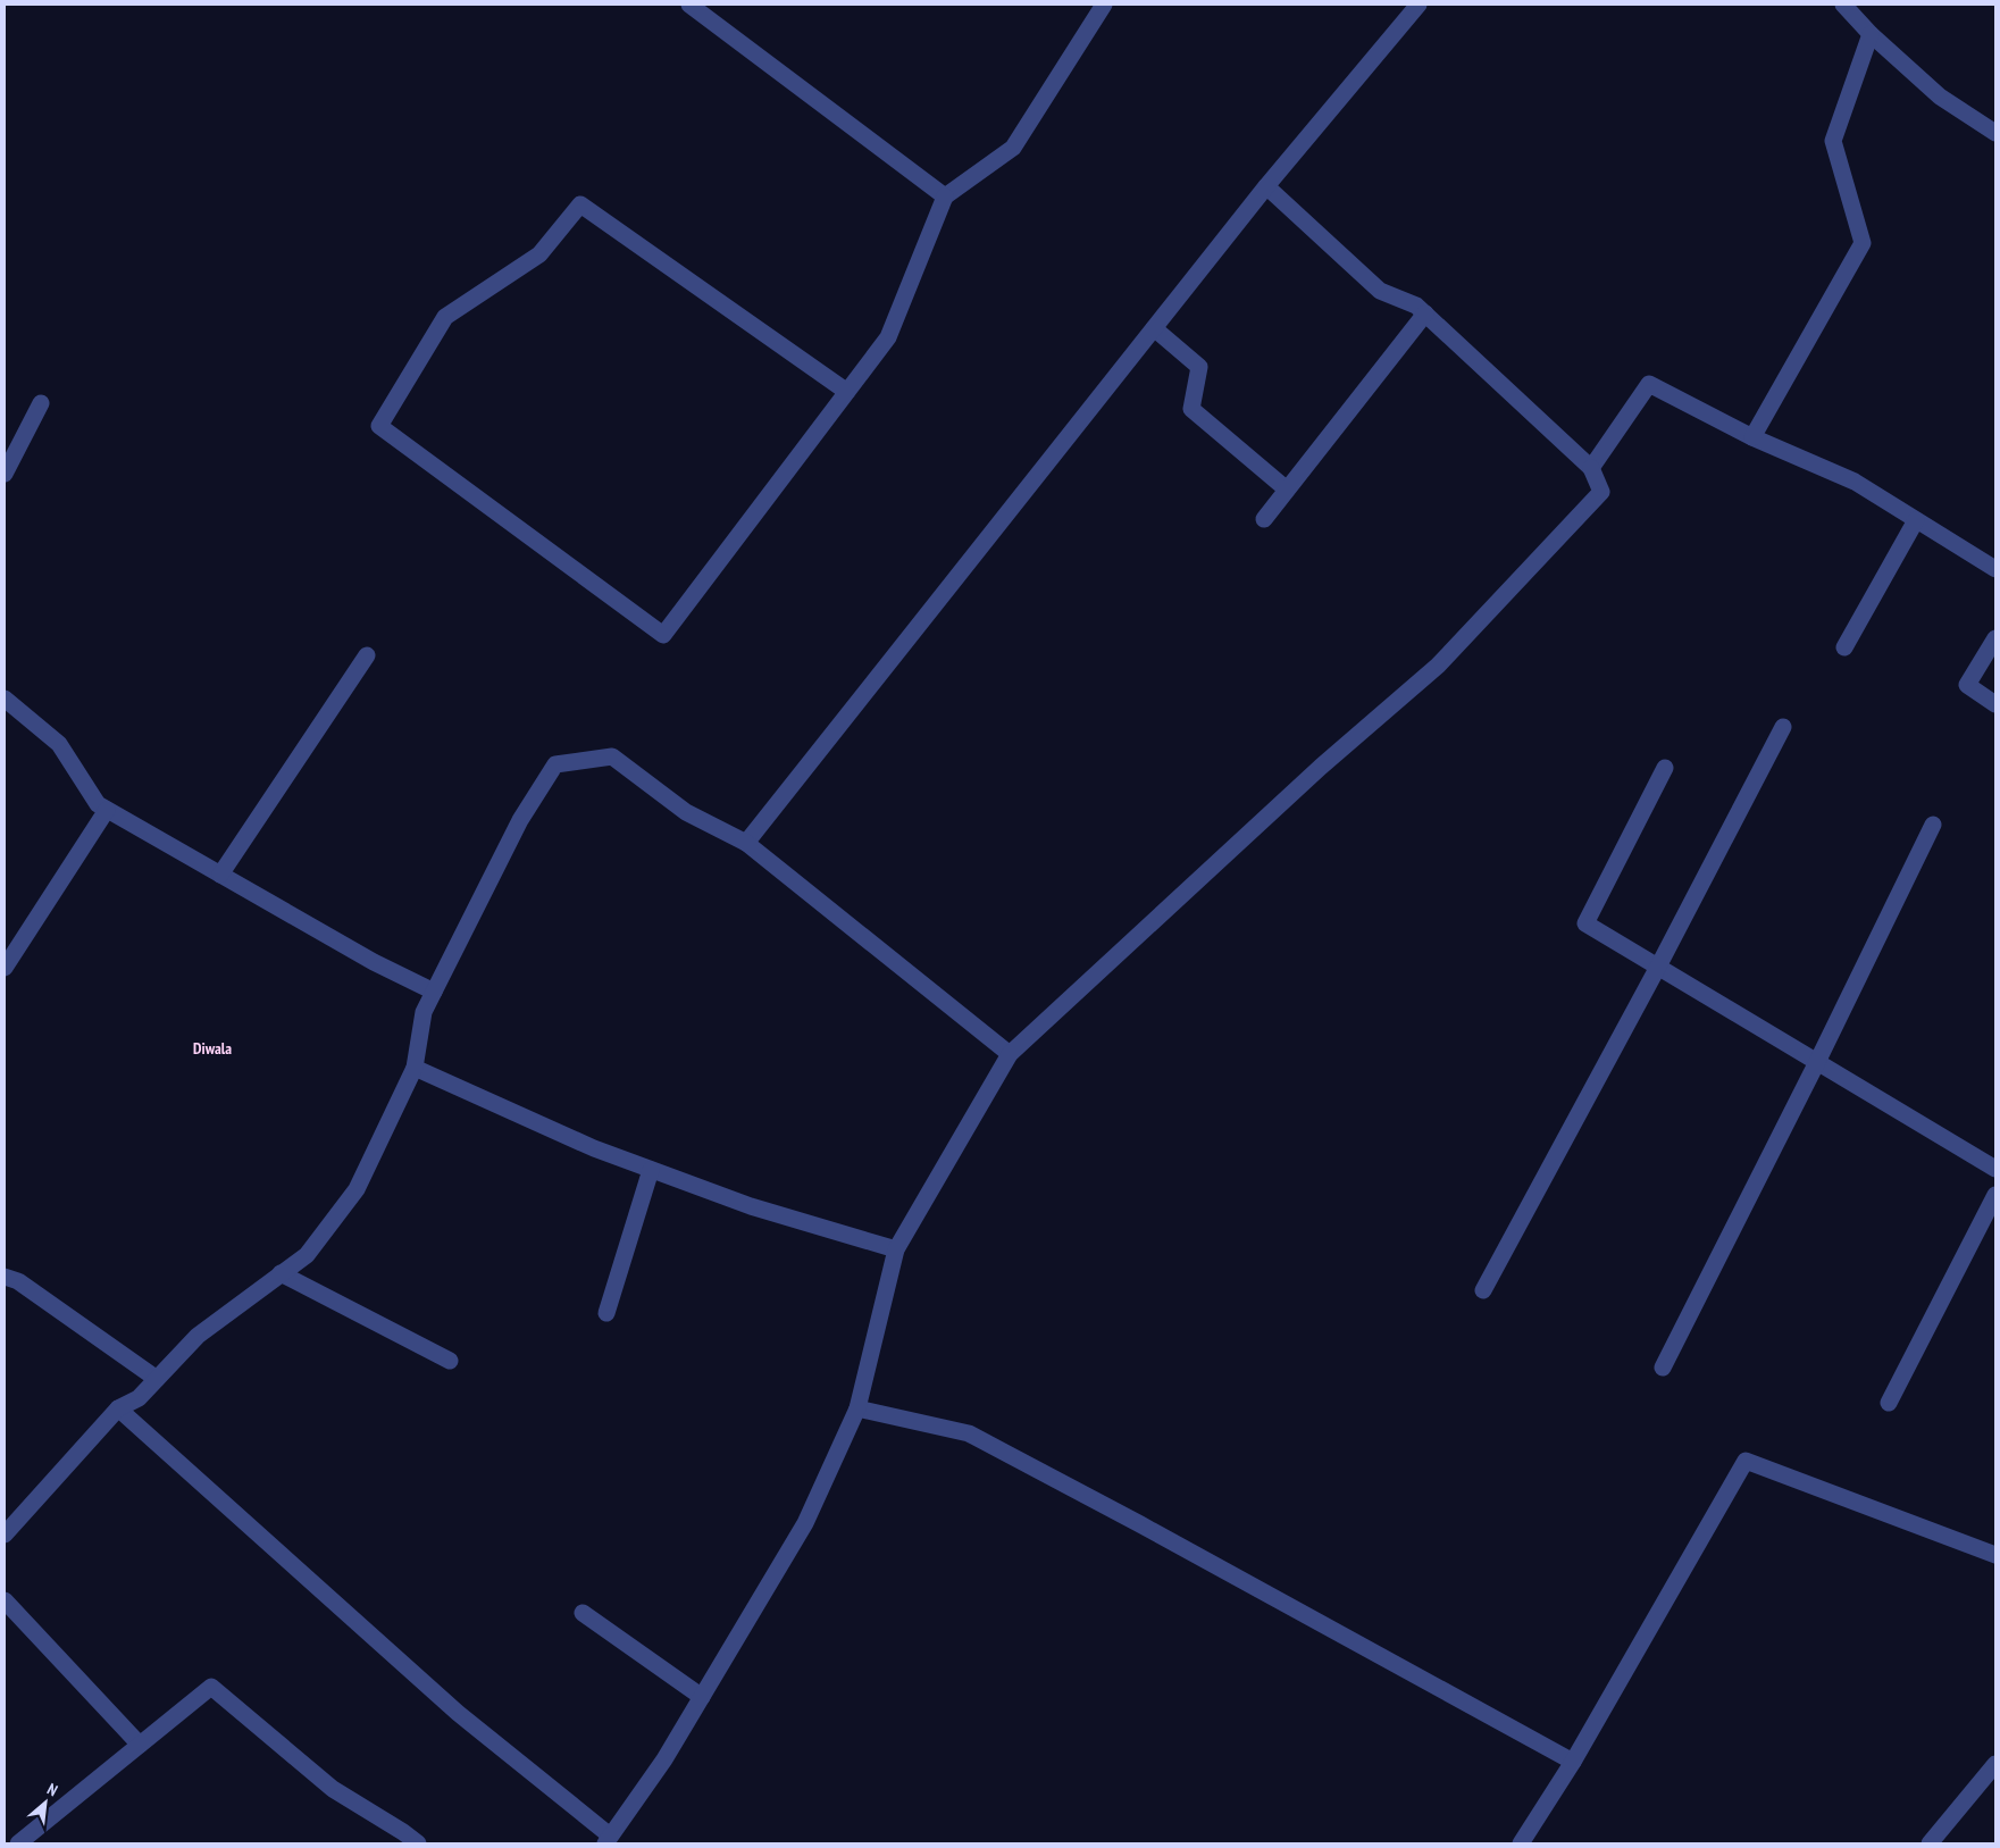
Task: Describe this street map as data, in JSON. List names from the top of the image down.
{
  "districts": ["Diwala"],
  "north": "top right"
}
